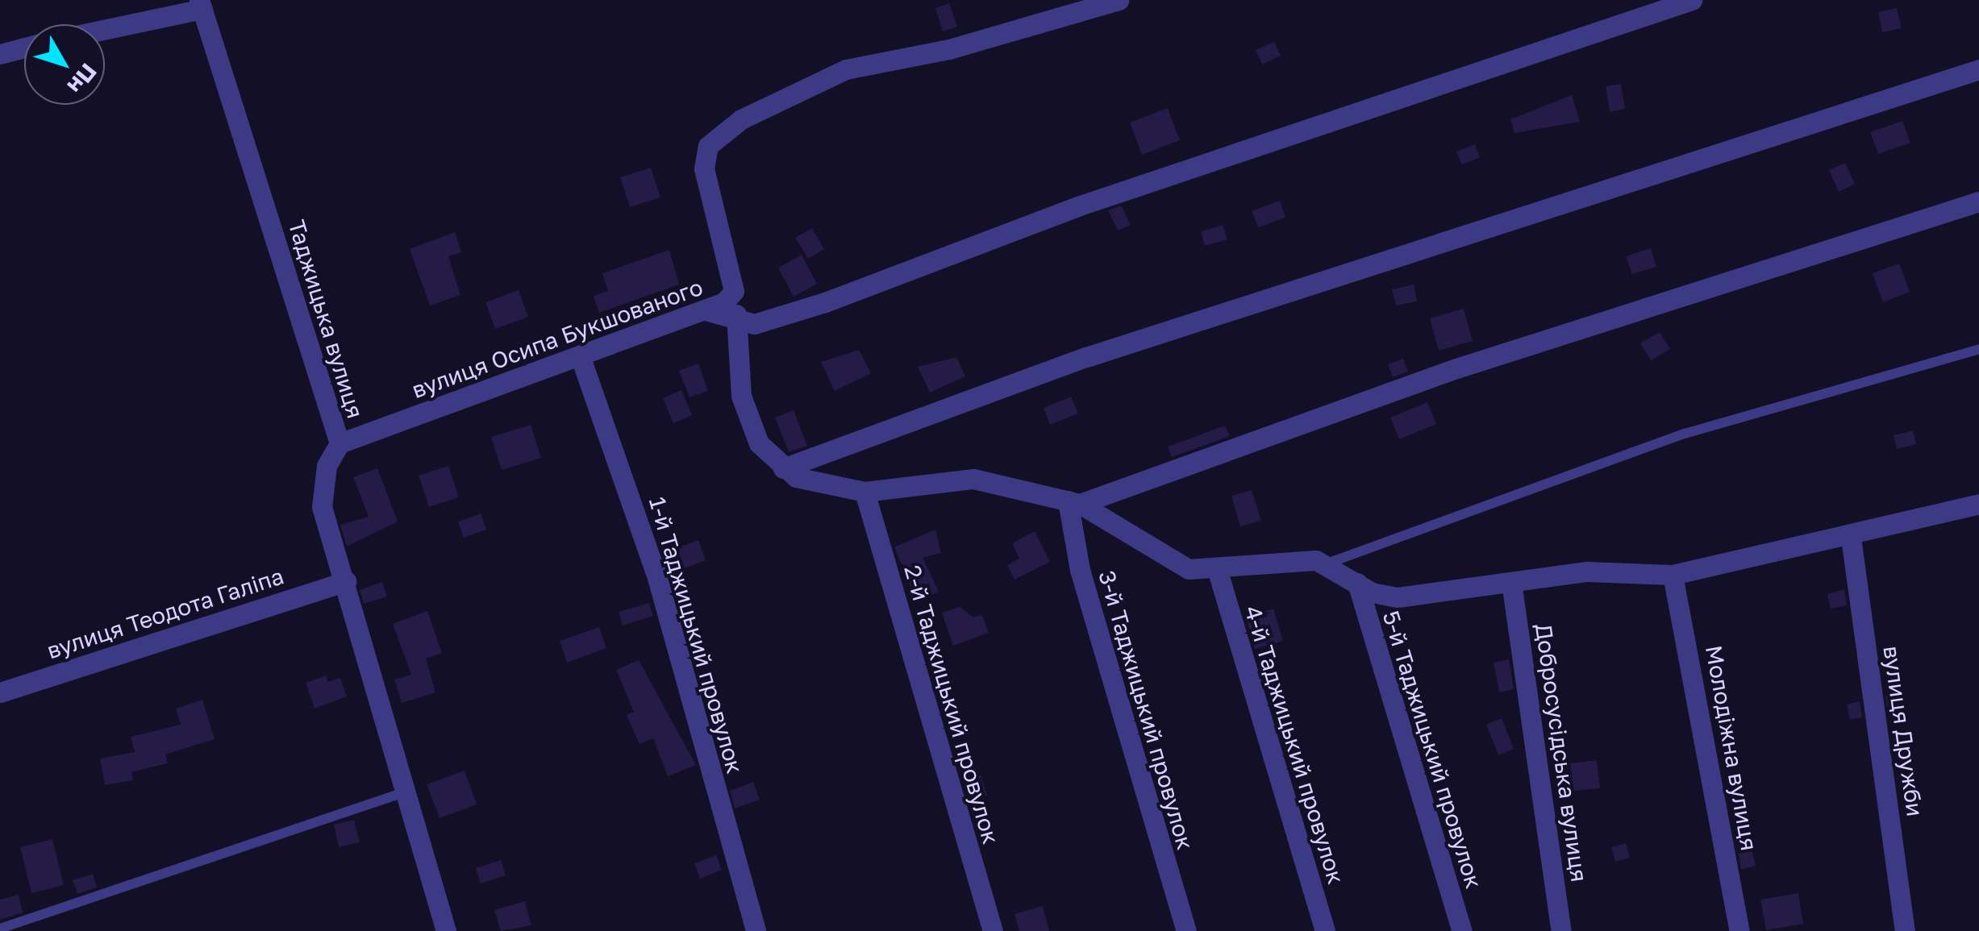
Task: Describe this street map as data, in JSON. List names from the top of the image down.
{
  "streets": {
    "street": [
      "Таджицька вулиця",
      "вулиця Осипа Букшованого",
      "вулиця Теодота Галіпа",
      "1-й Таджицький провулок",
      "2-й Таджицький провулок",
      "3-й Таджицький провулок",
      "вулиця Дружби",
      "4-й Таджицький провулок",
      "Молодіжна вулиця",
      "5-й Таджицький провулок",
      "Добросусідська вулиця"
    ]
  },
  "crossings": [
    ["Таджицька вулиця", "вулиця Осипа Букшованого"],
    ["Таджицька вулиця", "вулиця Теодота Галіпа"],
    ["вулиця Осипа Букшованого", "1-й Таджицький провулок"]
  ],
  "north": "bottom right"
}
